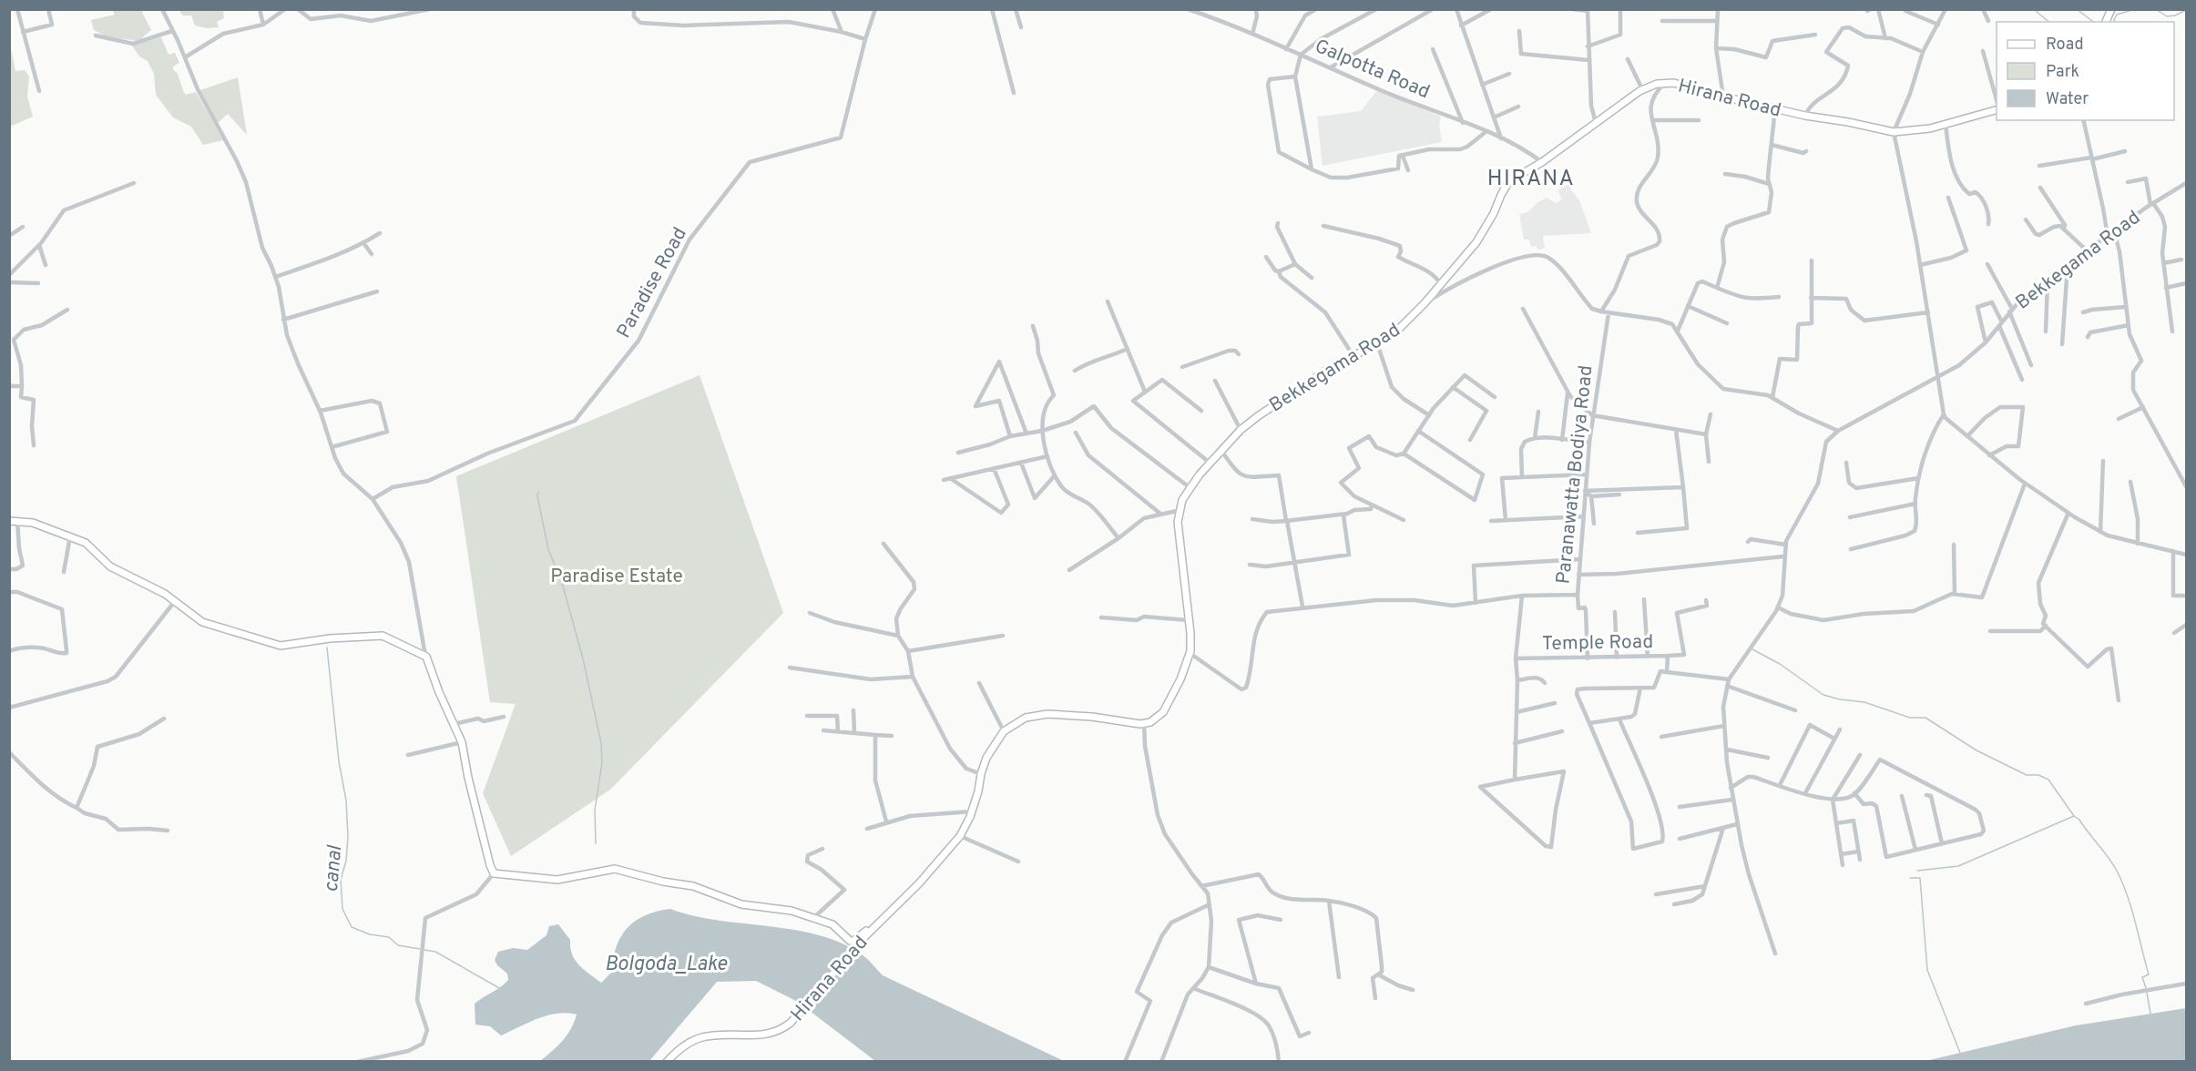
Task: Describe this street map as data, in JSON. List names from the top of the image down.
{
  "streets": {
    "street": [
      "Galpotta Road",
      "Hirana Road",
      "Bekkegama Road",
      "Paradise Road",
      "Paranawatta Bodiya Road",
      "Temple Road"
    ]
  },
  "crossings": [
    ["Hirana Road", "Bekkegama Road"],
    ["Bekkegama Road", "Paranawatta Bodiya Road"]
  ],
  "districts": ["HIRANA"],
  "water": ["canal", "Bolgoda_Lake"],
  "parks": ["Paradise Estate"],
  "legend": ["Road", "Park", "Water"]
}
